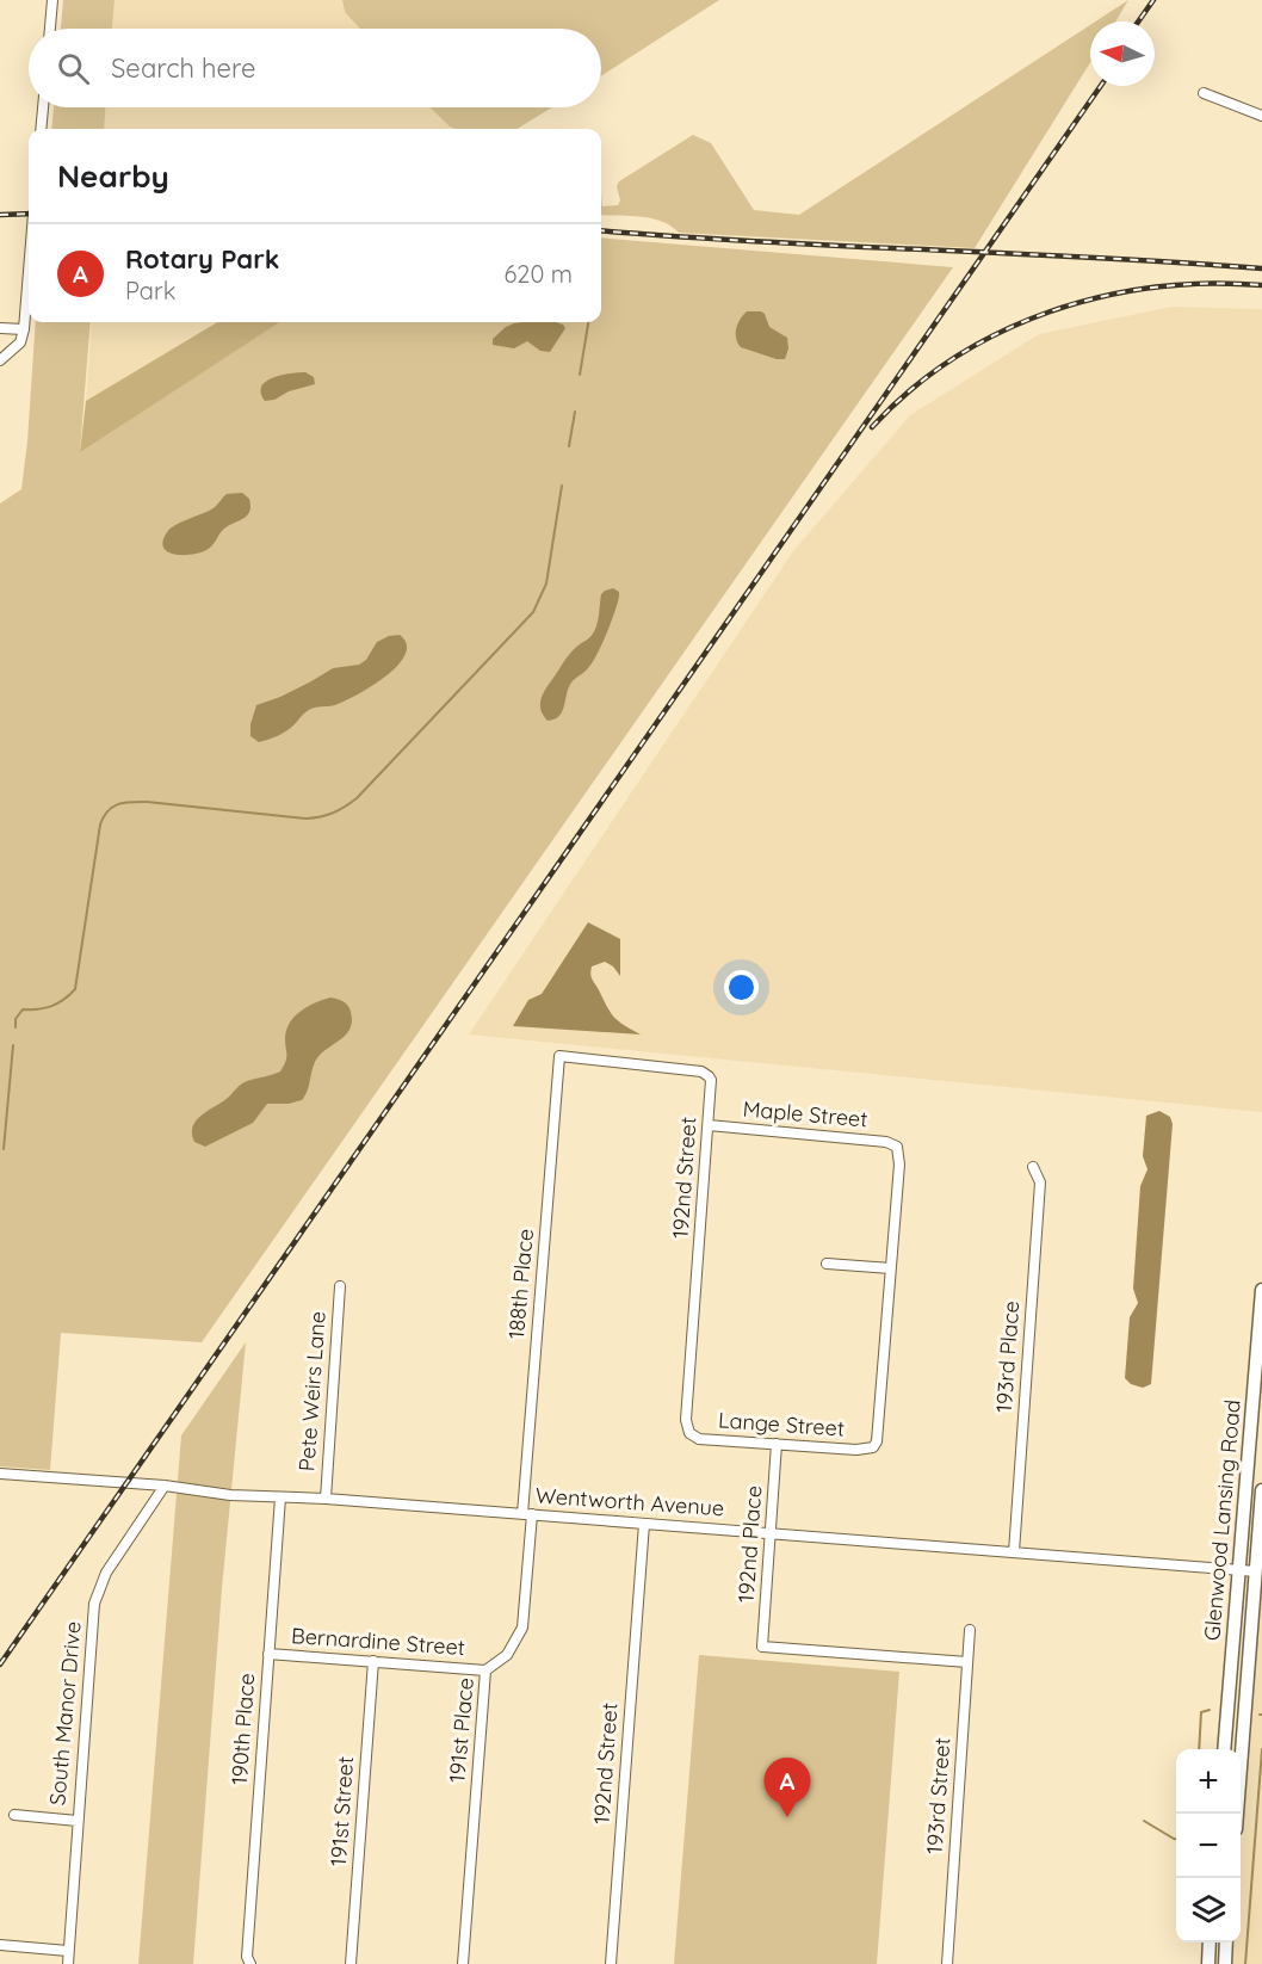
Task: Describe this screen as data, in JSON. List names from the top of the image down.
{
  "streets": {
    "main road": ["Glenwood Lansing Road"],
    "street": [
      "Maple Street",
      "192nd Street",
      "188th Place",
      "193rd Place",
      "Pete Weirs Lane",
      "Lange Street",
      "Wentworth Avenue",
      "192nd Place",
      "Bernardine Street",
      "South Manor Drive",
      "190th Place",
      "191st Place",
      "193rd Street",
      "191st Street"
    ]
  },
  "crossings": [
    ["Maple Street", "192nd Street"],
    ["Maple Street", "Lange Street"],
    ["192nd Street", "188th Place"],
    ["192nd Street", "Lange Street"],
    ["192nd Street", "Wentworth Avenue"],
    ["188th Place", "Wentworth Avenue"],
    ["188th Place", "191st Place"],
    ["193rd Place", "Wentworth Avenue"],
    ["Pete Weirs Lane", "Wentworth Avenue"],
    ["Lange Street", "192nd Place"],
    ["Wentworth Avenue", "Glenwood Lansing Road"],
    ["Wentworth Avenue", "192nd Place"],
    ["Wentworth Avenue", "South Manor Drive"],
    ["Wentworth Avenue", "190th Place"],
    ["Wentworth Avenue", "191st Place"],
    ["192nd Place", "193rd Street"],
    ["Bernardine Street", "190th Place"],
    ["Bernardine Street", "191st Place"],
    ["Bernardine Street", "191st Street"]
  ],
  "north": "left",
  "page": {
    "search": "Search here",
    "heading": "Nearby",
    "list": [
      {
        "mark": "A",
        "name": "Rotary Park",
        "note": "Park",
        "value": "620 m"
      }
    ],
    "map_buttons": ["+", "−"],
    "pins": "A"
  }
}
